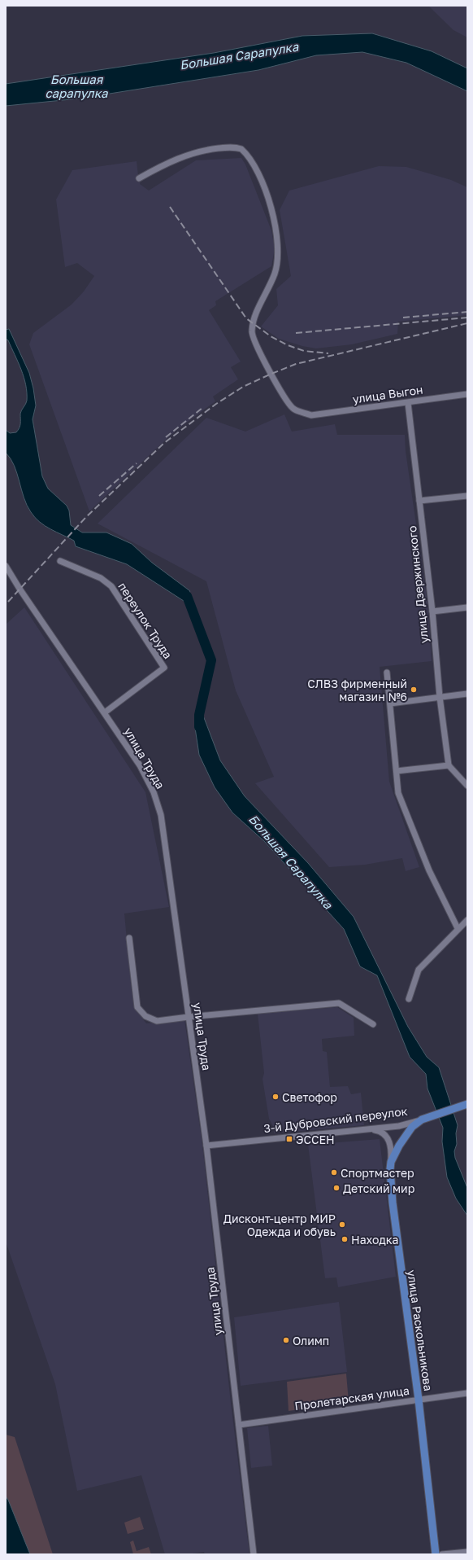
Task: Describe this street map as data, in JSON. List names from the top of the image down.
{
  "streets": {
    "main road": ["улица Раскольникова"],
    "street": [
      "улица Выгон",
      "улица Дзержинского",
      "переулок Труда",
      "улица Труда",
      "3-й Дубровский переулок",
      "Пролетарская улица"
    ]
  },
  "crossings": [
    ["улица Выгон", "улица Дзержинского"],
    ["переулок Труда", "улица Труда"],
    ["улица Труда", "3-й Дубровский переулок"],
    ["улица Труда", "Пролетарская улица"],
    ["3-й Дубровский переулок", "улица Раскольникова"],
    ["улица Раскольникова", "Пролетарская улица"]
  ],
  "water": ["Большая Сарапулка", "Большая сарапулка"],
  "places": {
    "other": [
      "СЛВЗ фирменный магазин №6",
      "Светофор",
      "Спортмастер",
      "Детский мир",
      "Дисконт-центр МИР Одежда и обувь",
      "Находка",
      "Олимп"
    ],
    "transit": ["ЭССЕН"]
  }
}
